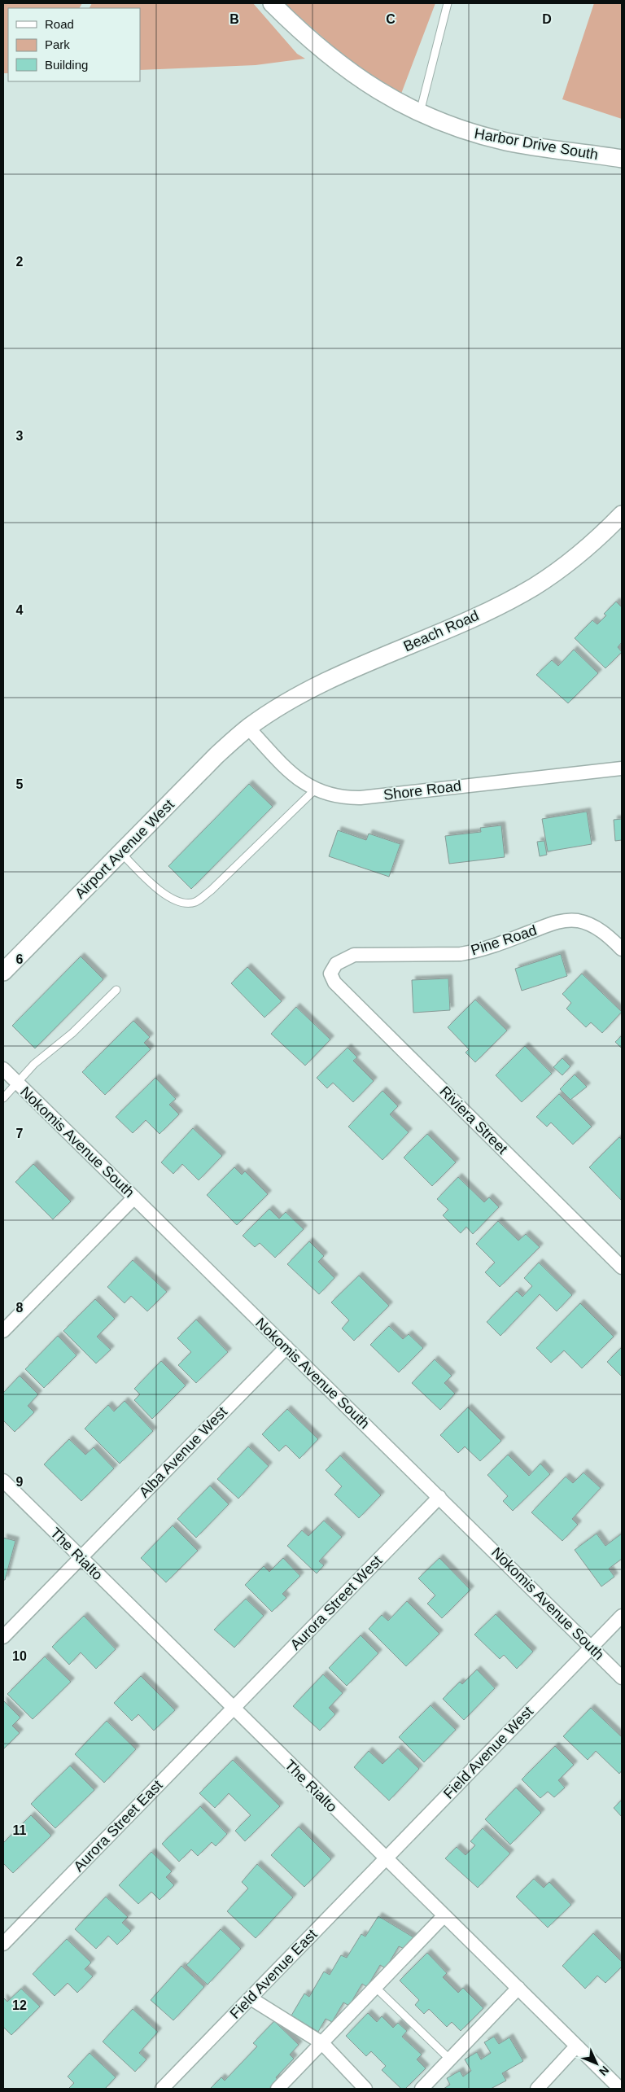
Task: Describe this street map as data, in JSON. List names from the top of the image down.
{
  "streets": {
    "street": [
      "Harbor Drive South",
      "Beach Road",
      "Shore Road",
      "Airport Avenue West",
      "Pine Road",
      "Riviera Street",
      "Nokomis Avenue South",
      "Alba Avenue West",
      "The Rialto",
      "Aurora Street West",
      "Field Avenue West",
      "Aurora Street East",
      "Field Avenue East"
    ]
  },
  "crossings": [
    ["Beach Road", "Shore Road"],
    ["Beach Road", "Airport Avenue West"],
    ["Shore Road", "Airport Avenue West"],
    ["Pine Road", "Riviera Street"],
    ["Nokomis Avenue South", "Alba Avenue West"],
    ["Nokomis Avenue South", "Aurora Street West"],
    ["Nokomis Avenue South", "Field Avenue West"],
    ["Alba Avenue West", "The Rialto"],
    ["The Rialto", "Aurora Street West"],
    ["The Rialto", "Field Avenue West"],
    ["The Rialto", "Aurora Street East"],
    ["The Rialto", "Field Avenue East"],
    ["Aurora Street West", "Aurora Street East"],
    ["Field Avenue West", "Field Avenue East"]
  ],
  "legend": ["Road", "Park", "Building"],
  "north": "bottom right",
  "grid": {
    "columns": ["B", "C", "D"],
    "rows": [
      "2",
      "3",
      "4",
      "5",
      "6",
      "7",
      "8",
      "9",
      "10",
      "11",
      "12"
    ]
  }
}
